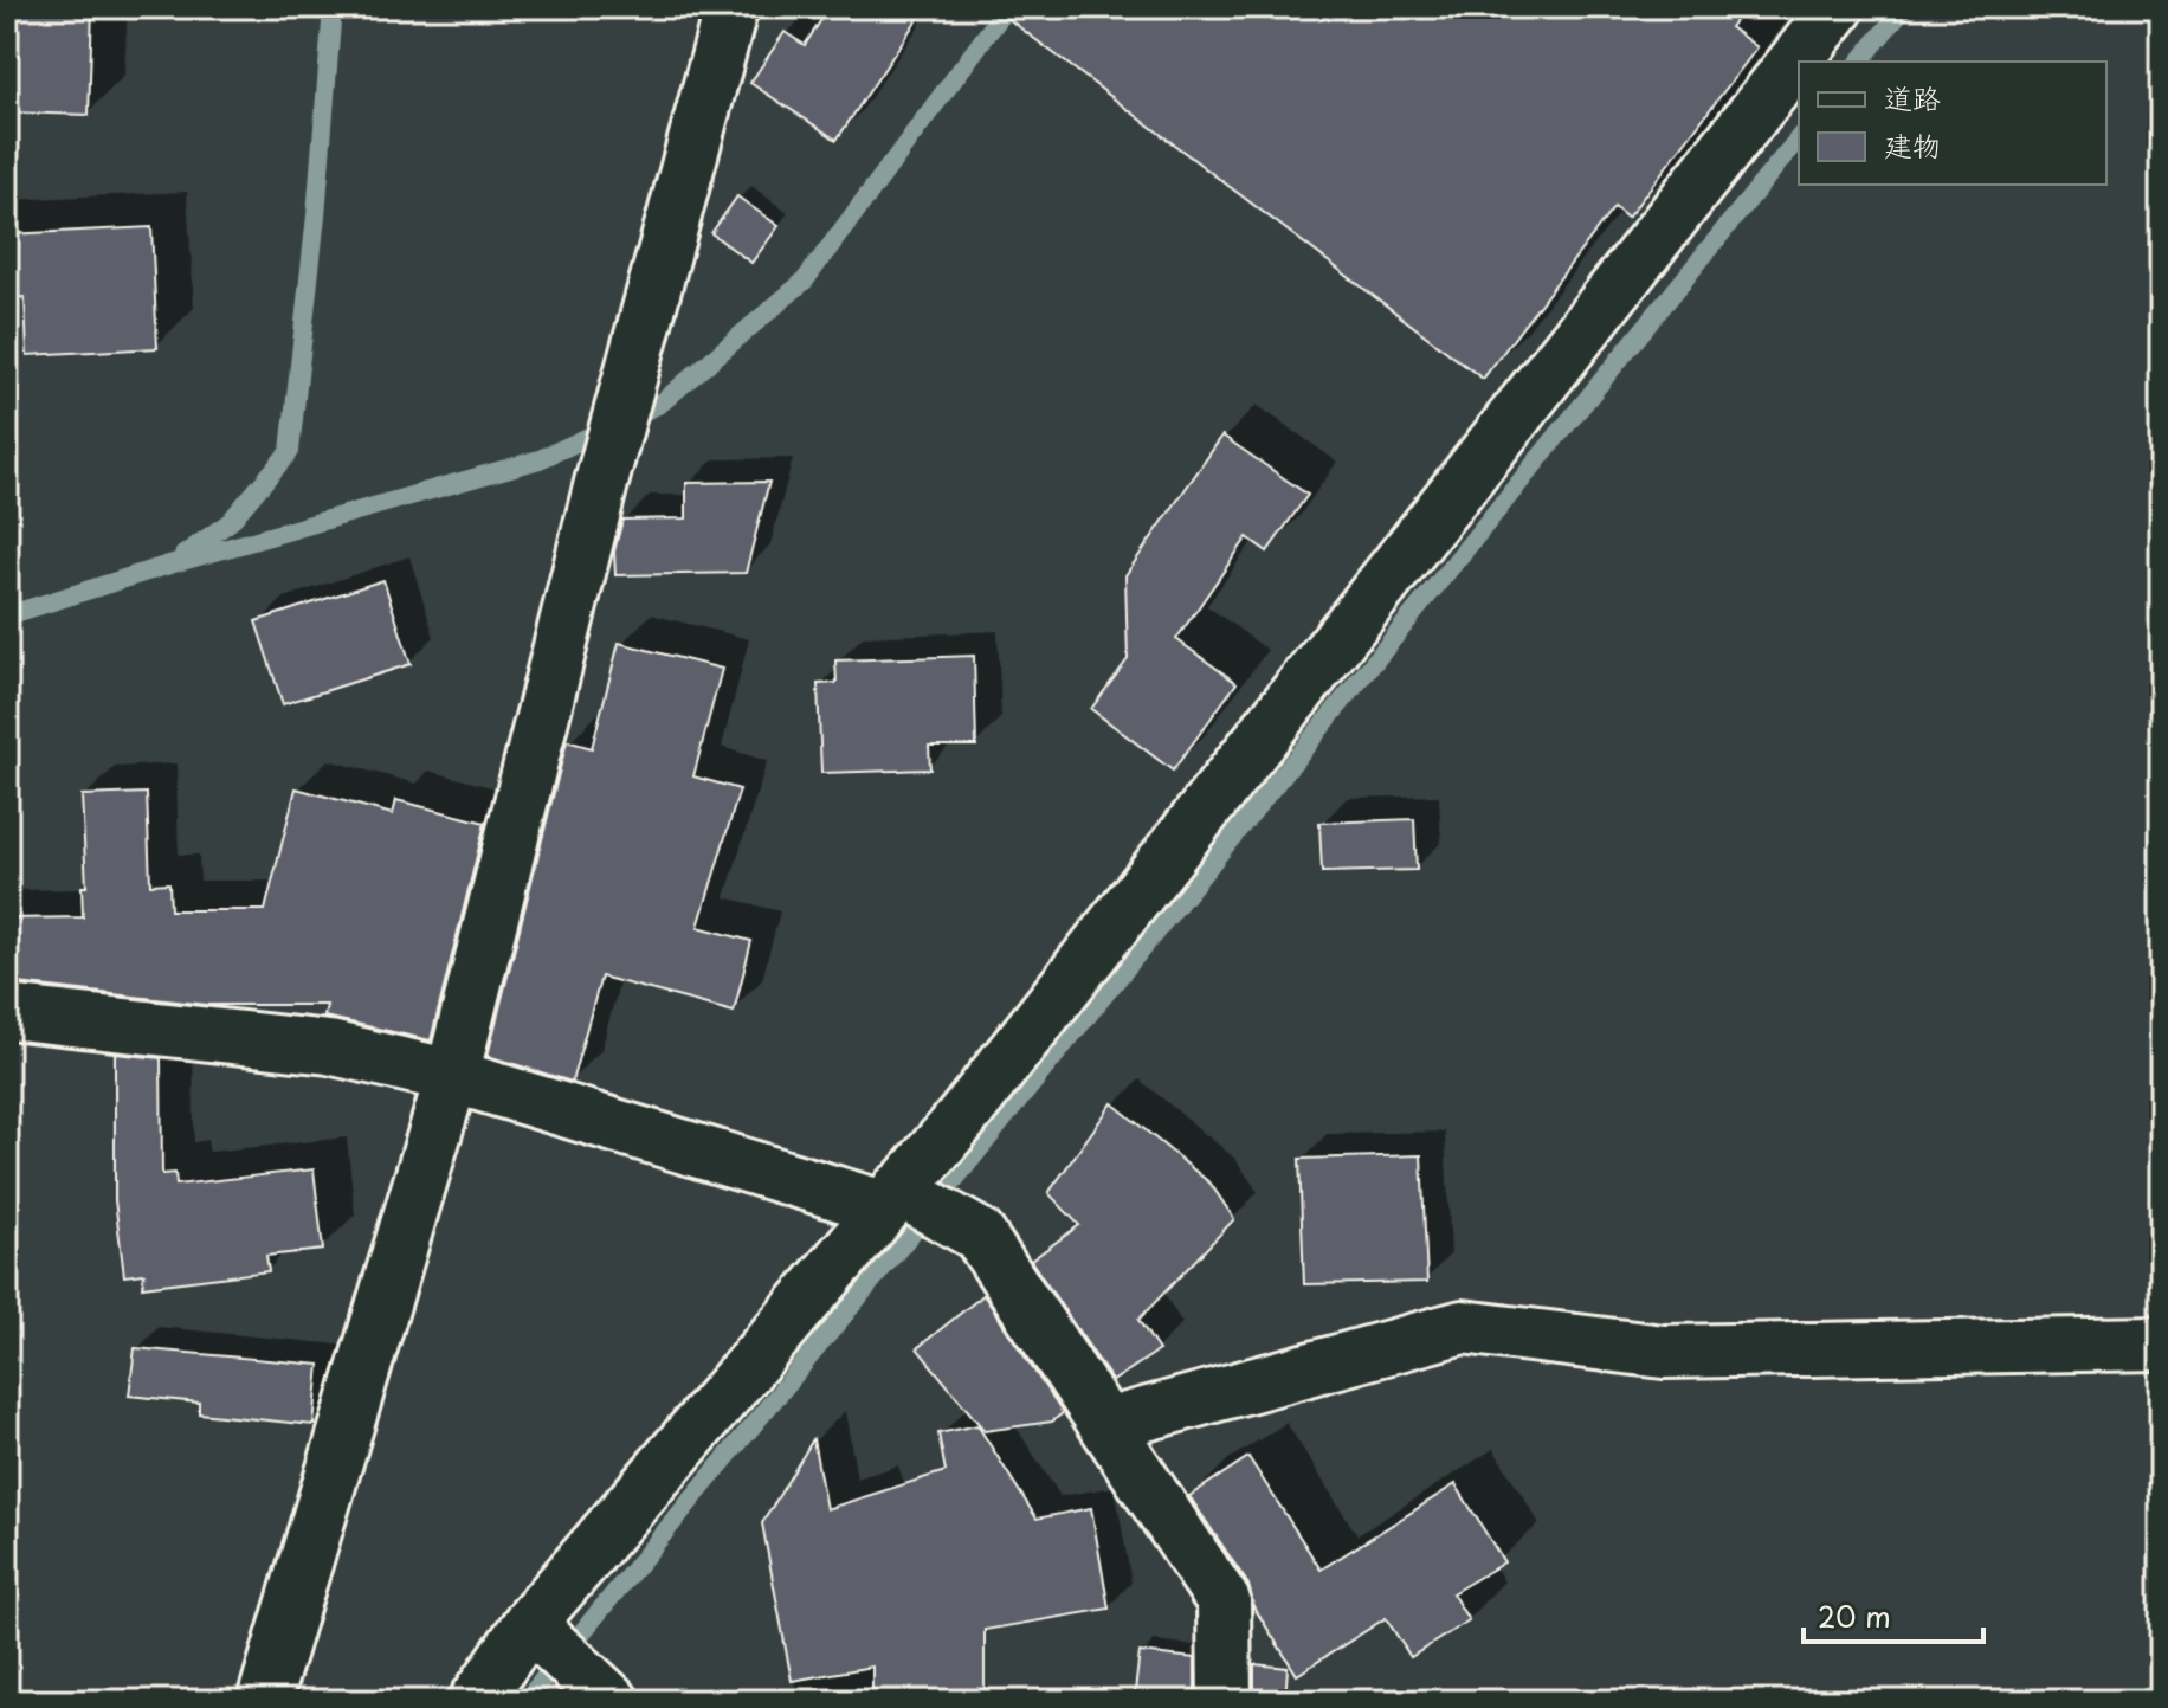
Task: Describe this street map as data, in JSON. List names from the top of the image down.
{
  "legend": ["道路", "建物"],
  "scale_bar": "20 m"
}
